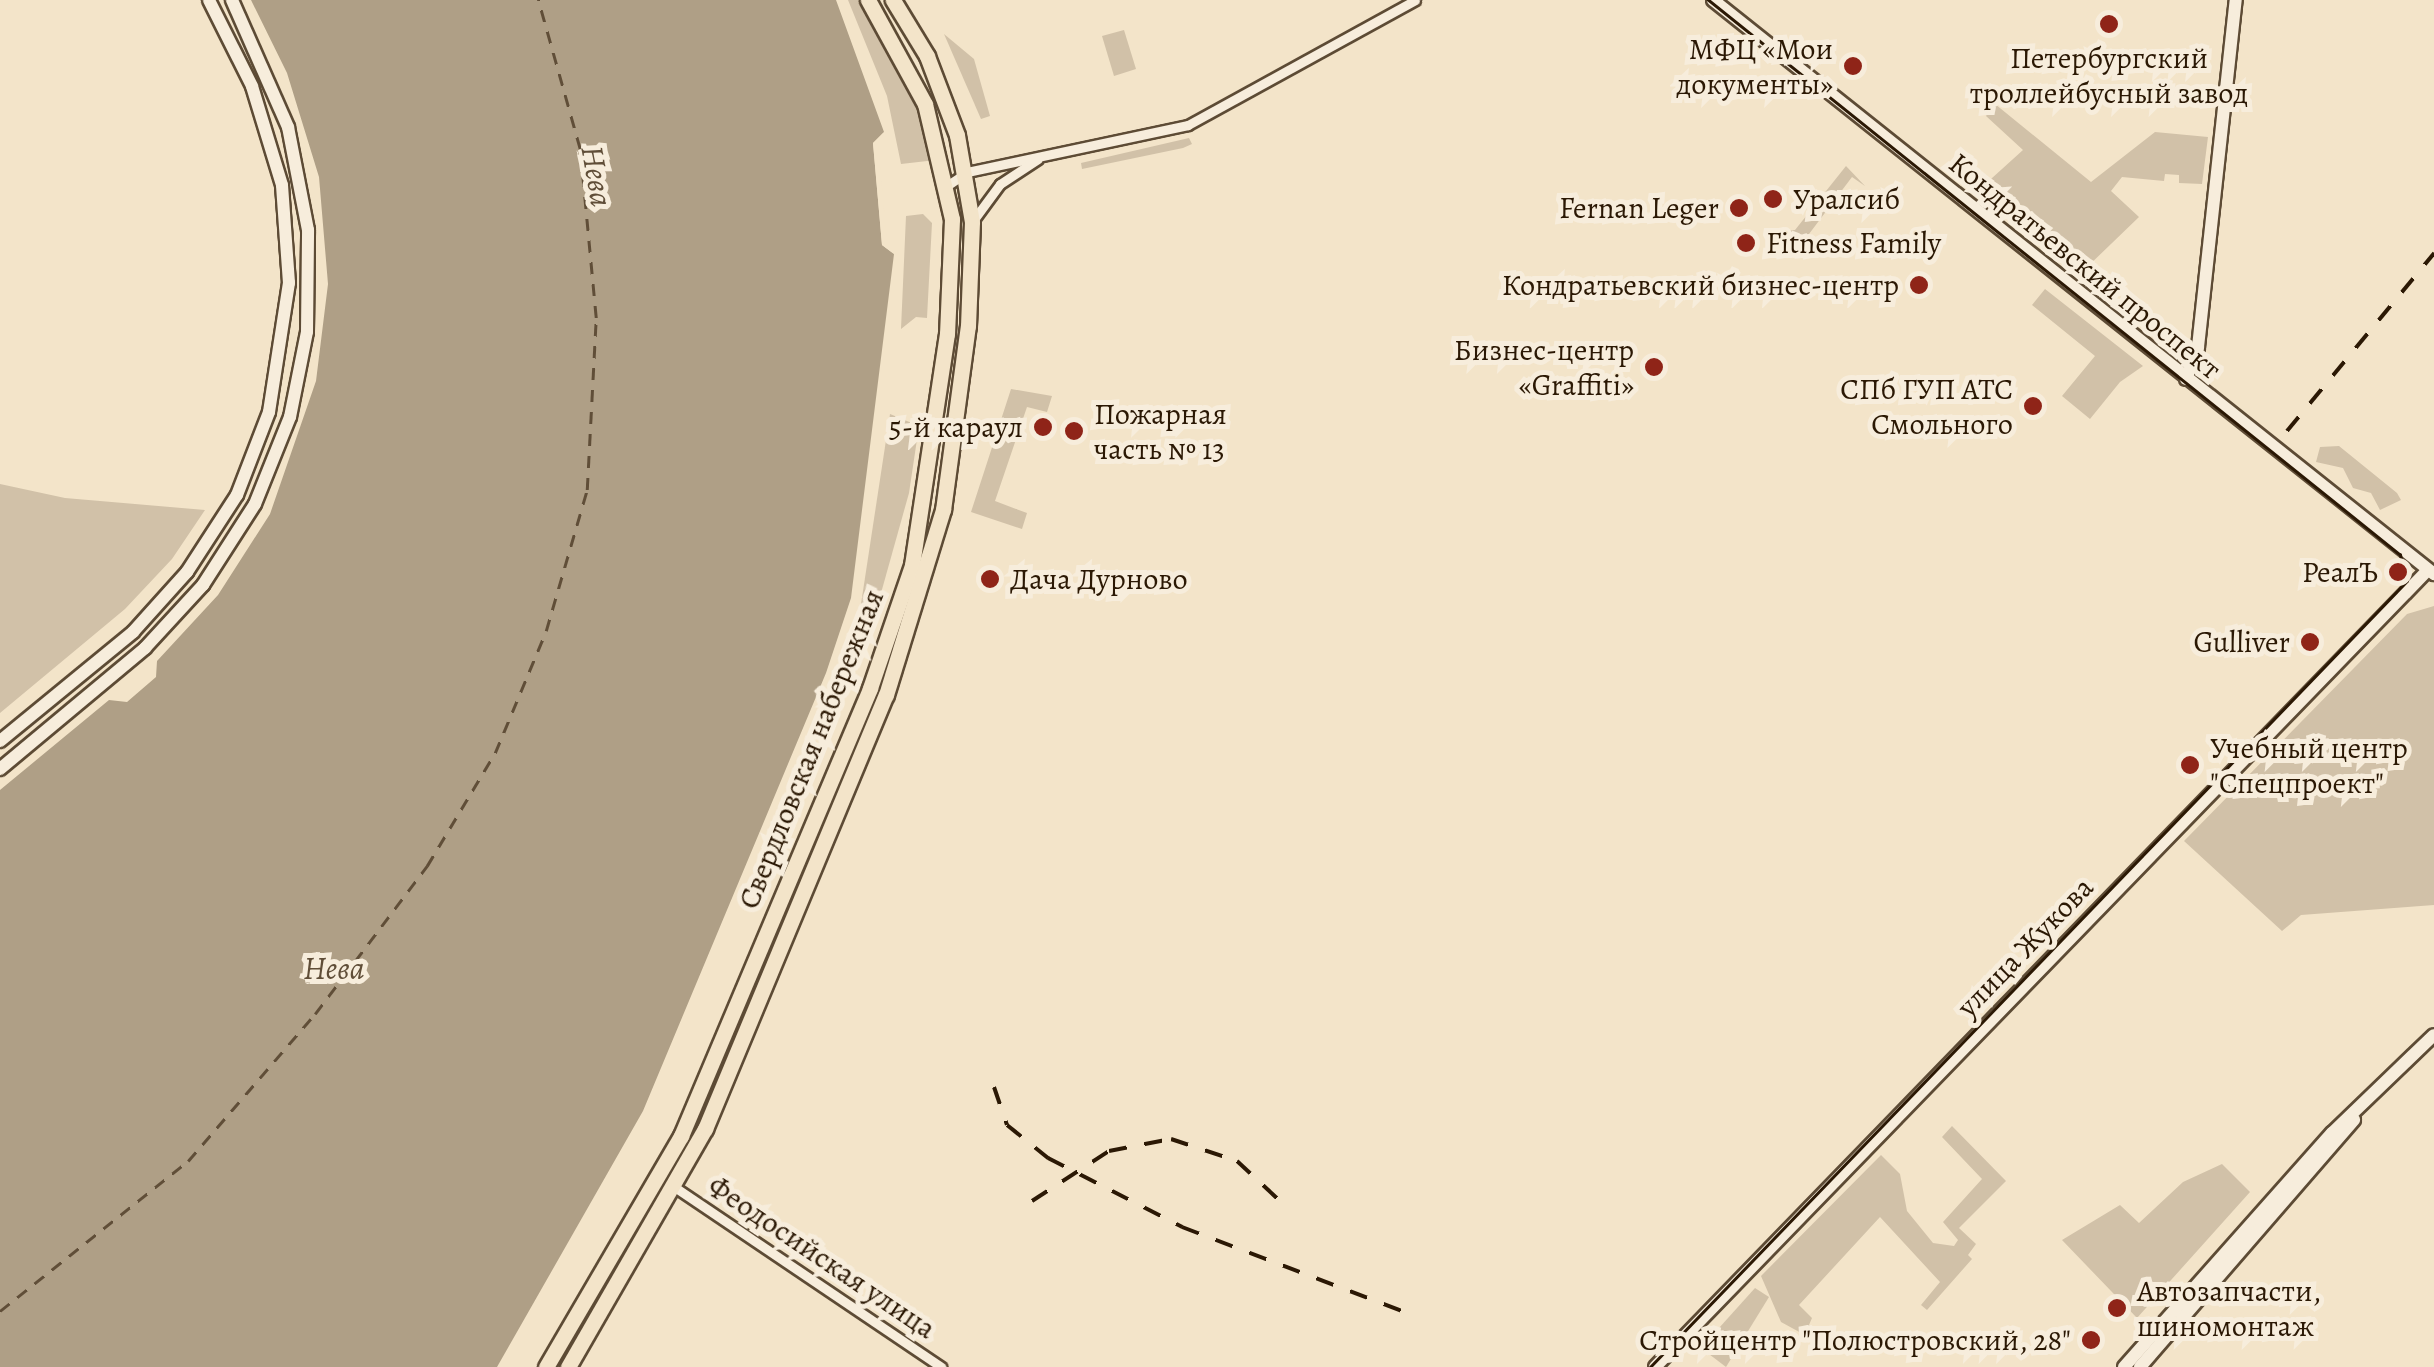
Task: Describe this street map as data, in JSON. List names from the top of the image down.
{
  "streets": {
    "main road": ["Кондратьевский проспект", "Свердловская набережная", "улица Жукова"],
    "street": ["Феодосийская улица"]
  },
  "crossings": [
    ["Кондратьевский проспект", "улица Жукова"],
    ["Свердловская набережная", "Феодосийская улица"]
  ],
  "water": ["Нева"],
  "places": [
    "Петербургский троллейбусный завод",
    "МФЦ «Мои документы»",
    "Уралсиб",
    "Fernan Leger",
    "Fitness Family",
    "Кондратьевский бизнес-центр",
    "Бизнес-центр «Graffiti»",
    "СПб ГУП АТС Смольного",
    "5-й караул",
    "Пожарная часть № 13",
    "РеалЪ",
    "Дача Дурново",
    "Gulliver",
    "Учебный центр \"Спецпроект\"",
    "Автозапчасти, шиномонтаж",
    "Стройцентр \"Полюстровский, 28\""
  ]
}
